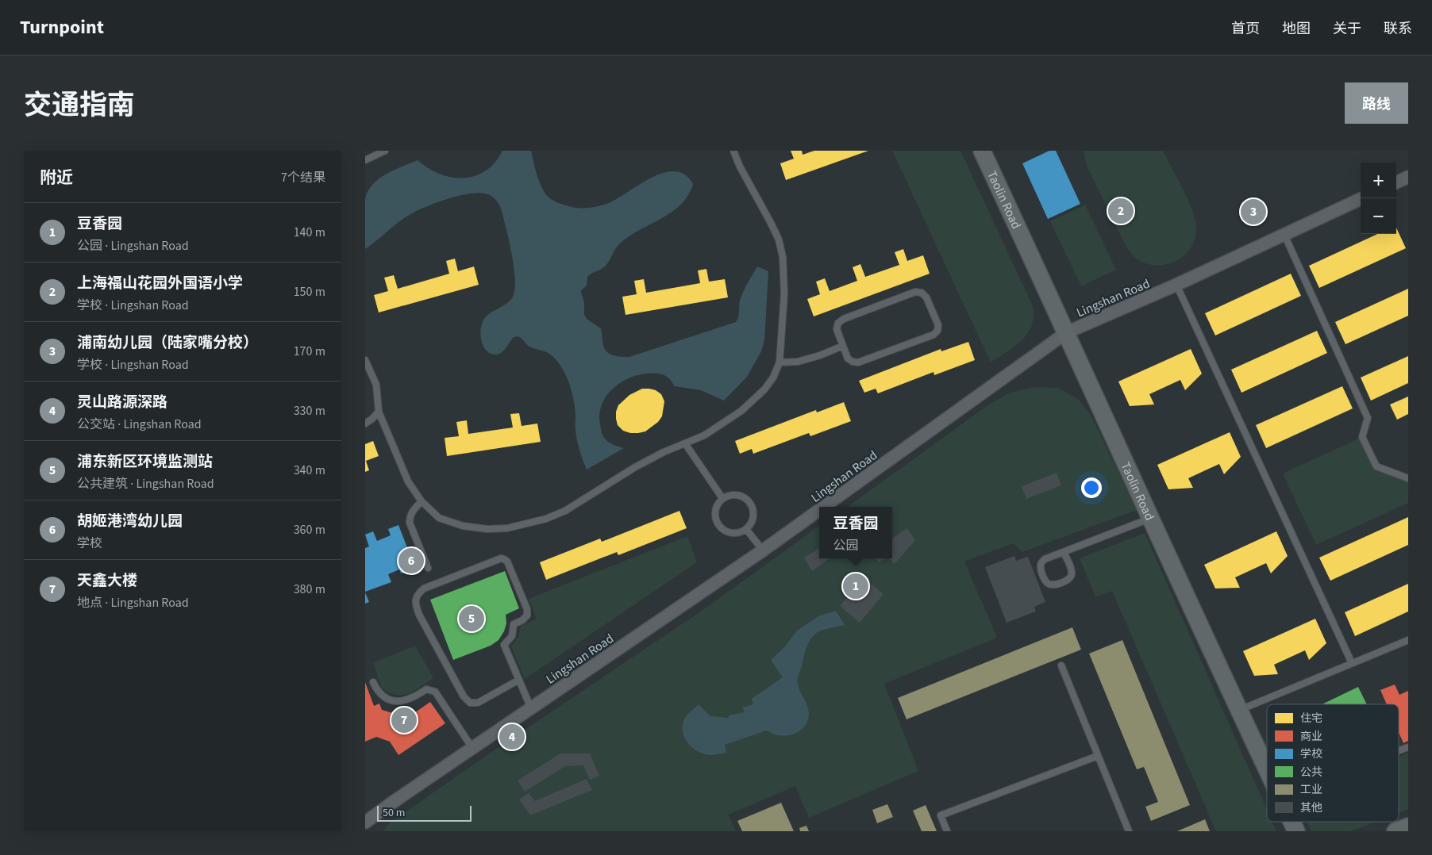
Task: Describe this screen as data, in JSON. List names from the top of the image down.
{
  "streets": {
    "street": ["Taolin Road", "Lingshan Road"]
  },
  "crossings": [
    ["Taolin Road", "Lingshan Road"]
  ],
  "legend": [
    "住宅",
    "商业",
    "学校",
    "公共",
    "工业",
    "其他"
  ],
  "scale_bar": "50 m",
  "page": {
    "header": "Turnpoint",
    "nav": [
      "首页",
      "地图",
      "关于",
      "联系"
    ],
    "title": "交通指南",
    "buttons": "路线",
    "heading": ["附近", "7个结果"],
    "map_buttons": ["+", "−"],
    "pins": [
      "2",
      "3",
      "6",
      "1",
      "5",
      "7",
      "4"
    ],
    "list": [
      {
        "mark": "1",
        "name": "豆香园",
        "note": "公园 · Lingshan Road",
        "value": "140 m"
      },
      {
        "mark": "2",
        "name": "上海福山花园外国语小学",
        "note": "学校 · Lingshan Road",
        "value": "150 m"
      },
      {
        "mark": "3",
        "name": "浦南幼儿园（陆家嘴分校）",
        "note": "学校 · Lingshan Road",
        "value": "170 m"
      },
      {
        "mark": "4",
        "name": "灵山路源深路",
        "note": "公交站 · Lingshan Road",
        "value": "330 m"
      },
      {
        "mark": "5",
        "name": "浦东新区环境监测站",
        "note": "公共建筑 · Lingshan Road",
        "value": "340 m"
      },
      {
        "mark": "6",
        "name": "胡姬港湾幼儿园",
        "note": "学校",
        "value": "360 m"
      },
      {
        "mark": "7",
        "name": "天鑫大楼",
        "note": "地点 · Lingshan Road",
        "value": "380 m"
      }
    ],
    "popup": ["豆香园", "公园"],
    "scale": "50 m"
  }
}
